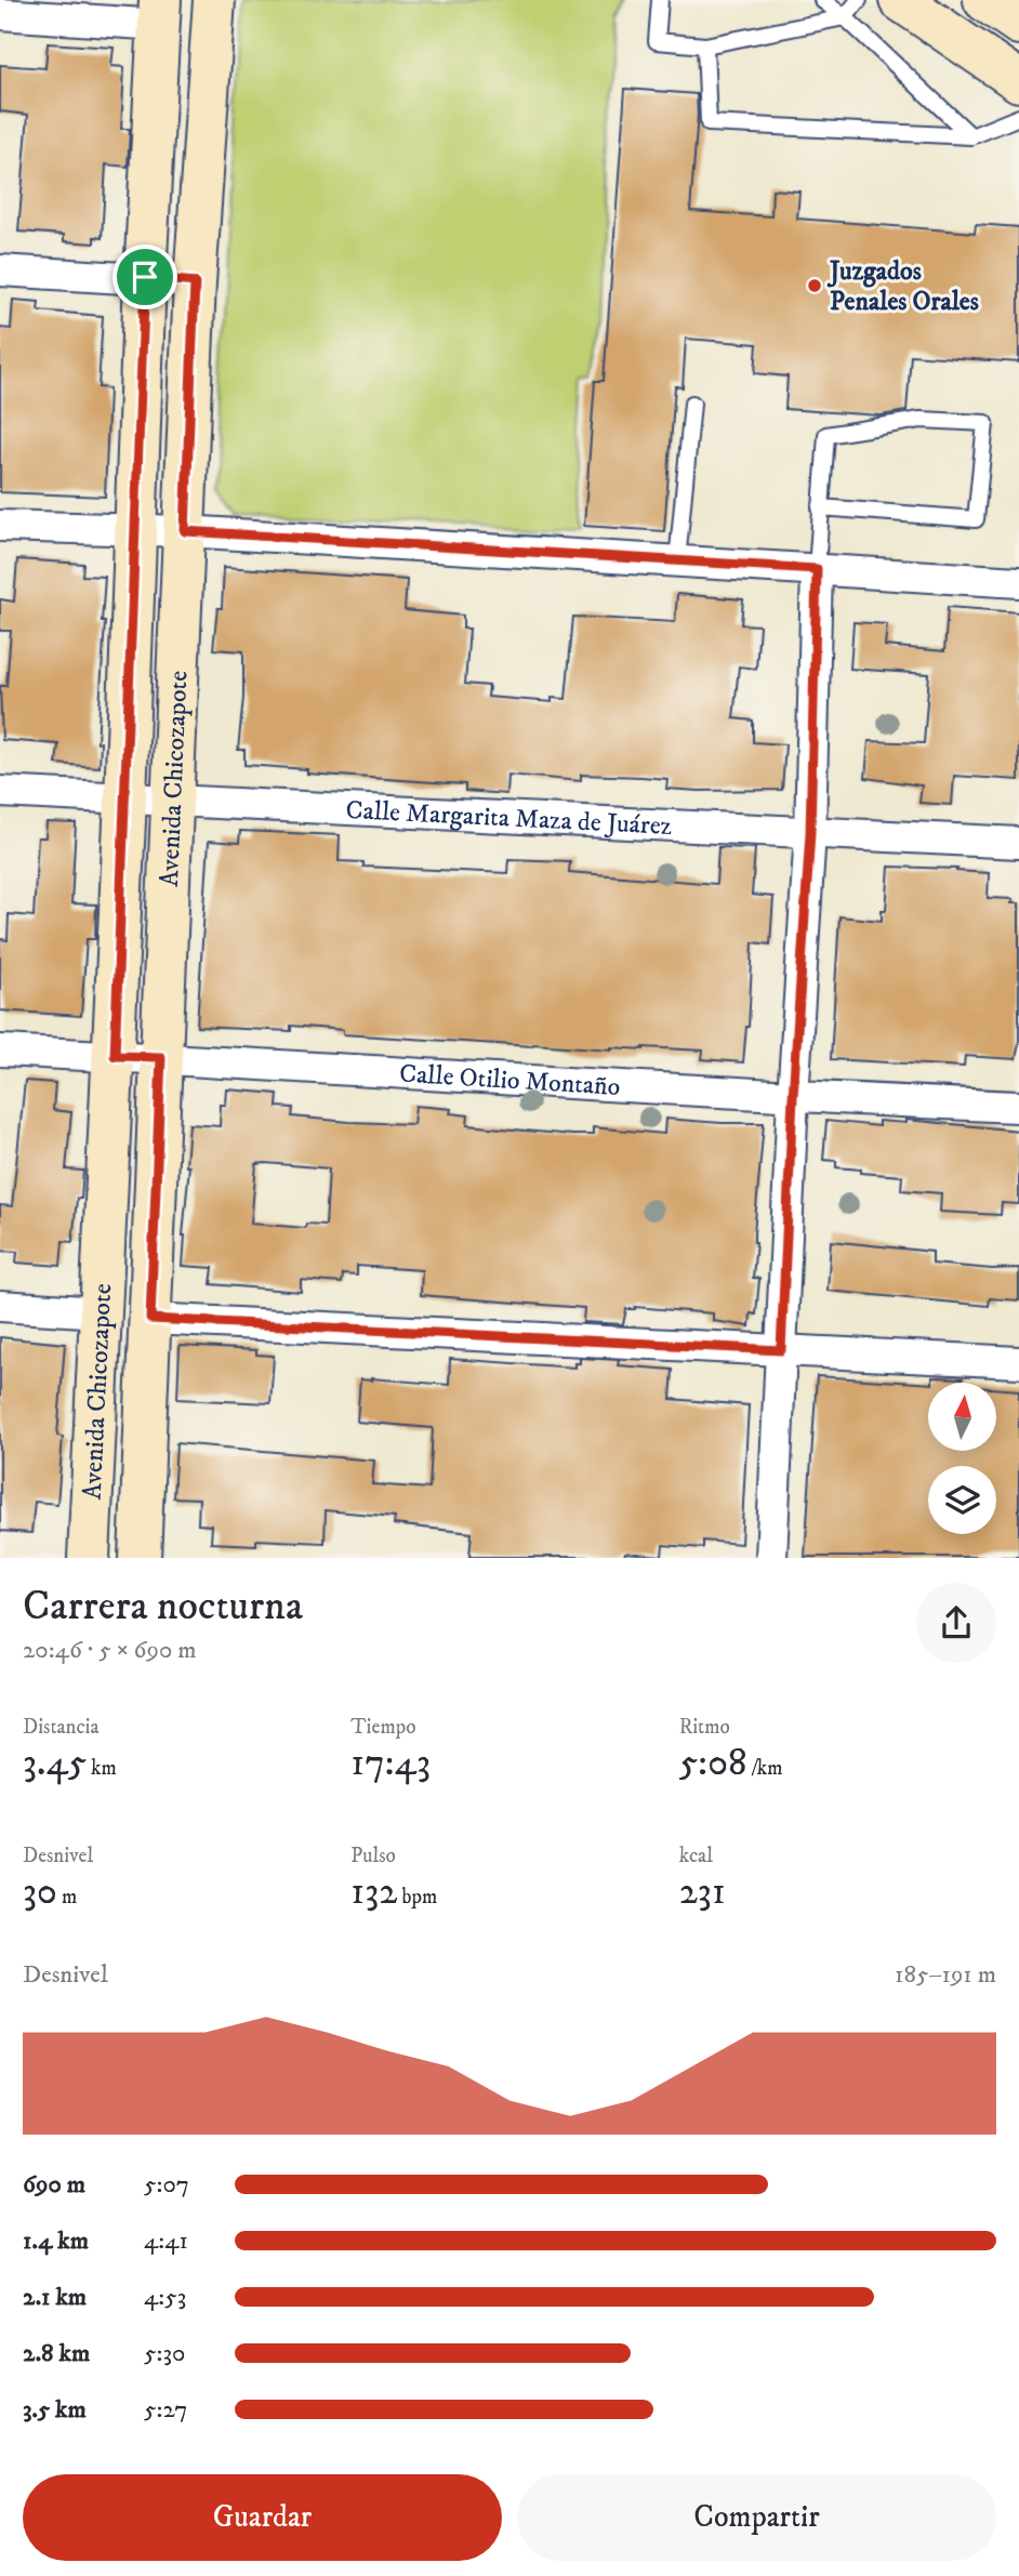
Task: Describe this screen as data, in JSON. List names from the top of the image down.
{
  "streets": {
    "main road": ["Avenida Chicozapote"],
    "street": ["Calle Margarita Maza de Juárez", "Calle Otilio Montaño"]
  },
  "crossings": [
    ["Avenida Chicozapote", "Calle Margarita Maza de Juárez"],
    ["Avenida Chicozapote", "Calle Otilio Montaño"]
  ],
  "places": ["Juzgados Penales Orales"],
  "north": "top",
  "page": {
    "heading": ["Carrera nocturna", "20:46 · 5 × 690 m"],
    "stats": [
      ["Distancia", "3.45 km"],
      ["Tiempo", "17:43"],
      ["Ritmo", "5:08 /km"],
      ["Desnivel", "30 m"],
      ["Pulso", "132 bpm"],
      ["kcal", "231"]
    ],
    "chart": ["Desnivel", "185–191 m"],
    "list": [
      {
        "name": "690 m",
        "note": "5:07"
      },
      {
        "name": "1.4 km",
        "note": "4:41"
      },
      {
        "name": "2.1 km",
        "note": "4:53"
      },
      {
        "name": "2.8 km",
        "note": "5:30"
      },
      {
        "name": "3.5 km",
        "note": "5:27"
      }
    ],
    "buttons": ["Guardar", "Compartir"]
  }
}
